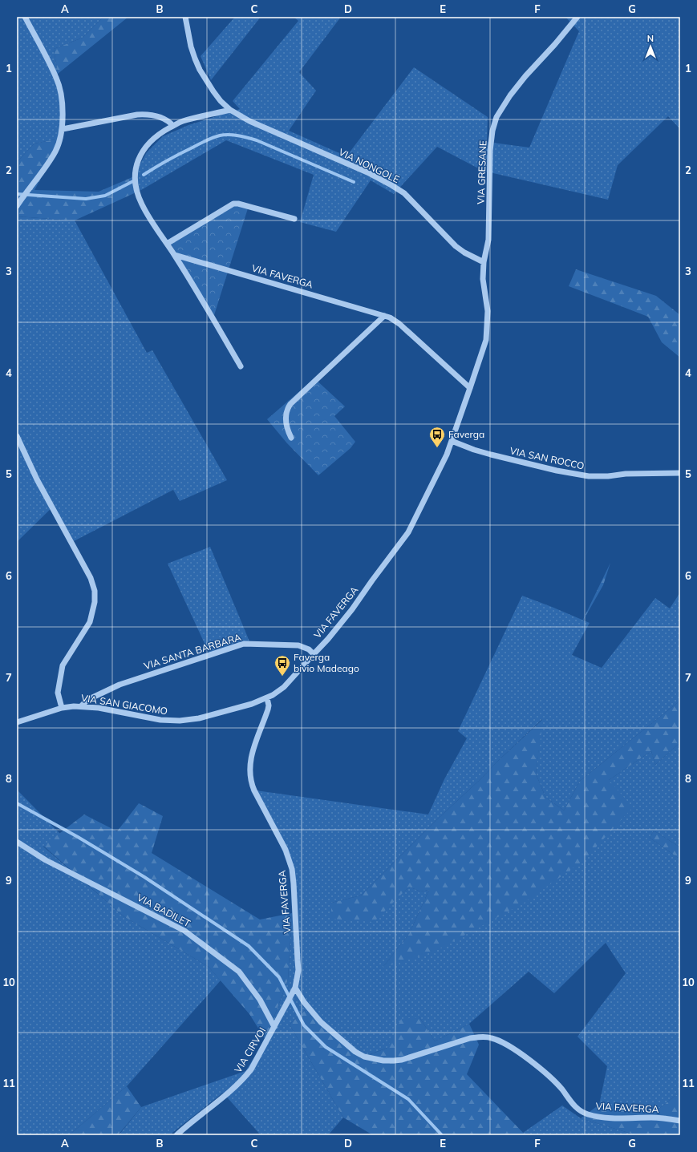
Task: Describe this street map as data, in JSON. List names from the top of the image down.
{
  "streets": {
    "street": [
      "VIA NONGOLE",
      "VIA GRESANE",
      "VIA FAVERGA",
      "VIA SAN ROCCO",
      "VIA SANTA BARBARA",
      "VIA SAN GIACOMO",
      "VIA BADILET",
      "VIA CIRVOI"
    ]
  },
  "crossings": [
    ["VIA NONGOLE", "VIA GRESANE"],
    ["VIA NONGOLE", "VIA FAVERGA"],
    ["VIA GRESANE", "VIA FAVERGA"],
    ["VIA FAVERGA", "VIA SAN ROCCO"],
    ["VIA FAVERGA", "VIA SANTA BARBARA"],
    ["VIA FAVERGA", "VIA SAN GIACOMO"],
    ["VIA FAVERGA", "VIA CIRVOI"],
    ["VIA SANTA BARBARA", "VIA SAN GIACOMO"],
    ["VIA BADILET", "VIA CIRVOI"]
  ],
  "places": {
    "bus stop": ["Faverga", "Faverga bivio Madeago"]
  },
  "north": "top",
  "grid": {
    "columns": [
      "A",
      "B",
      "C",
      "D",
      "E",
      "F",
      "G"
    ],
    "rows": [
      "1",
      "2",
      "3",
      "4",
      "5",
      "6",
      "7",
      "8",
      "9",
      "10",
      "11"
    ]
  }
}
